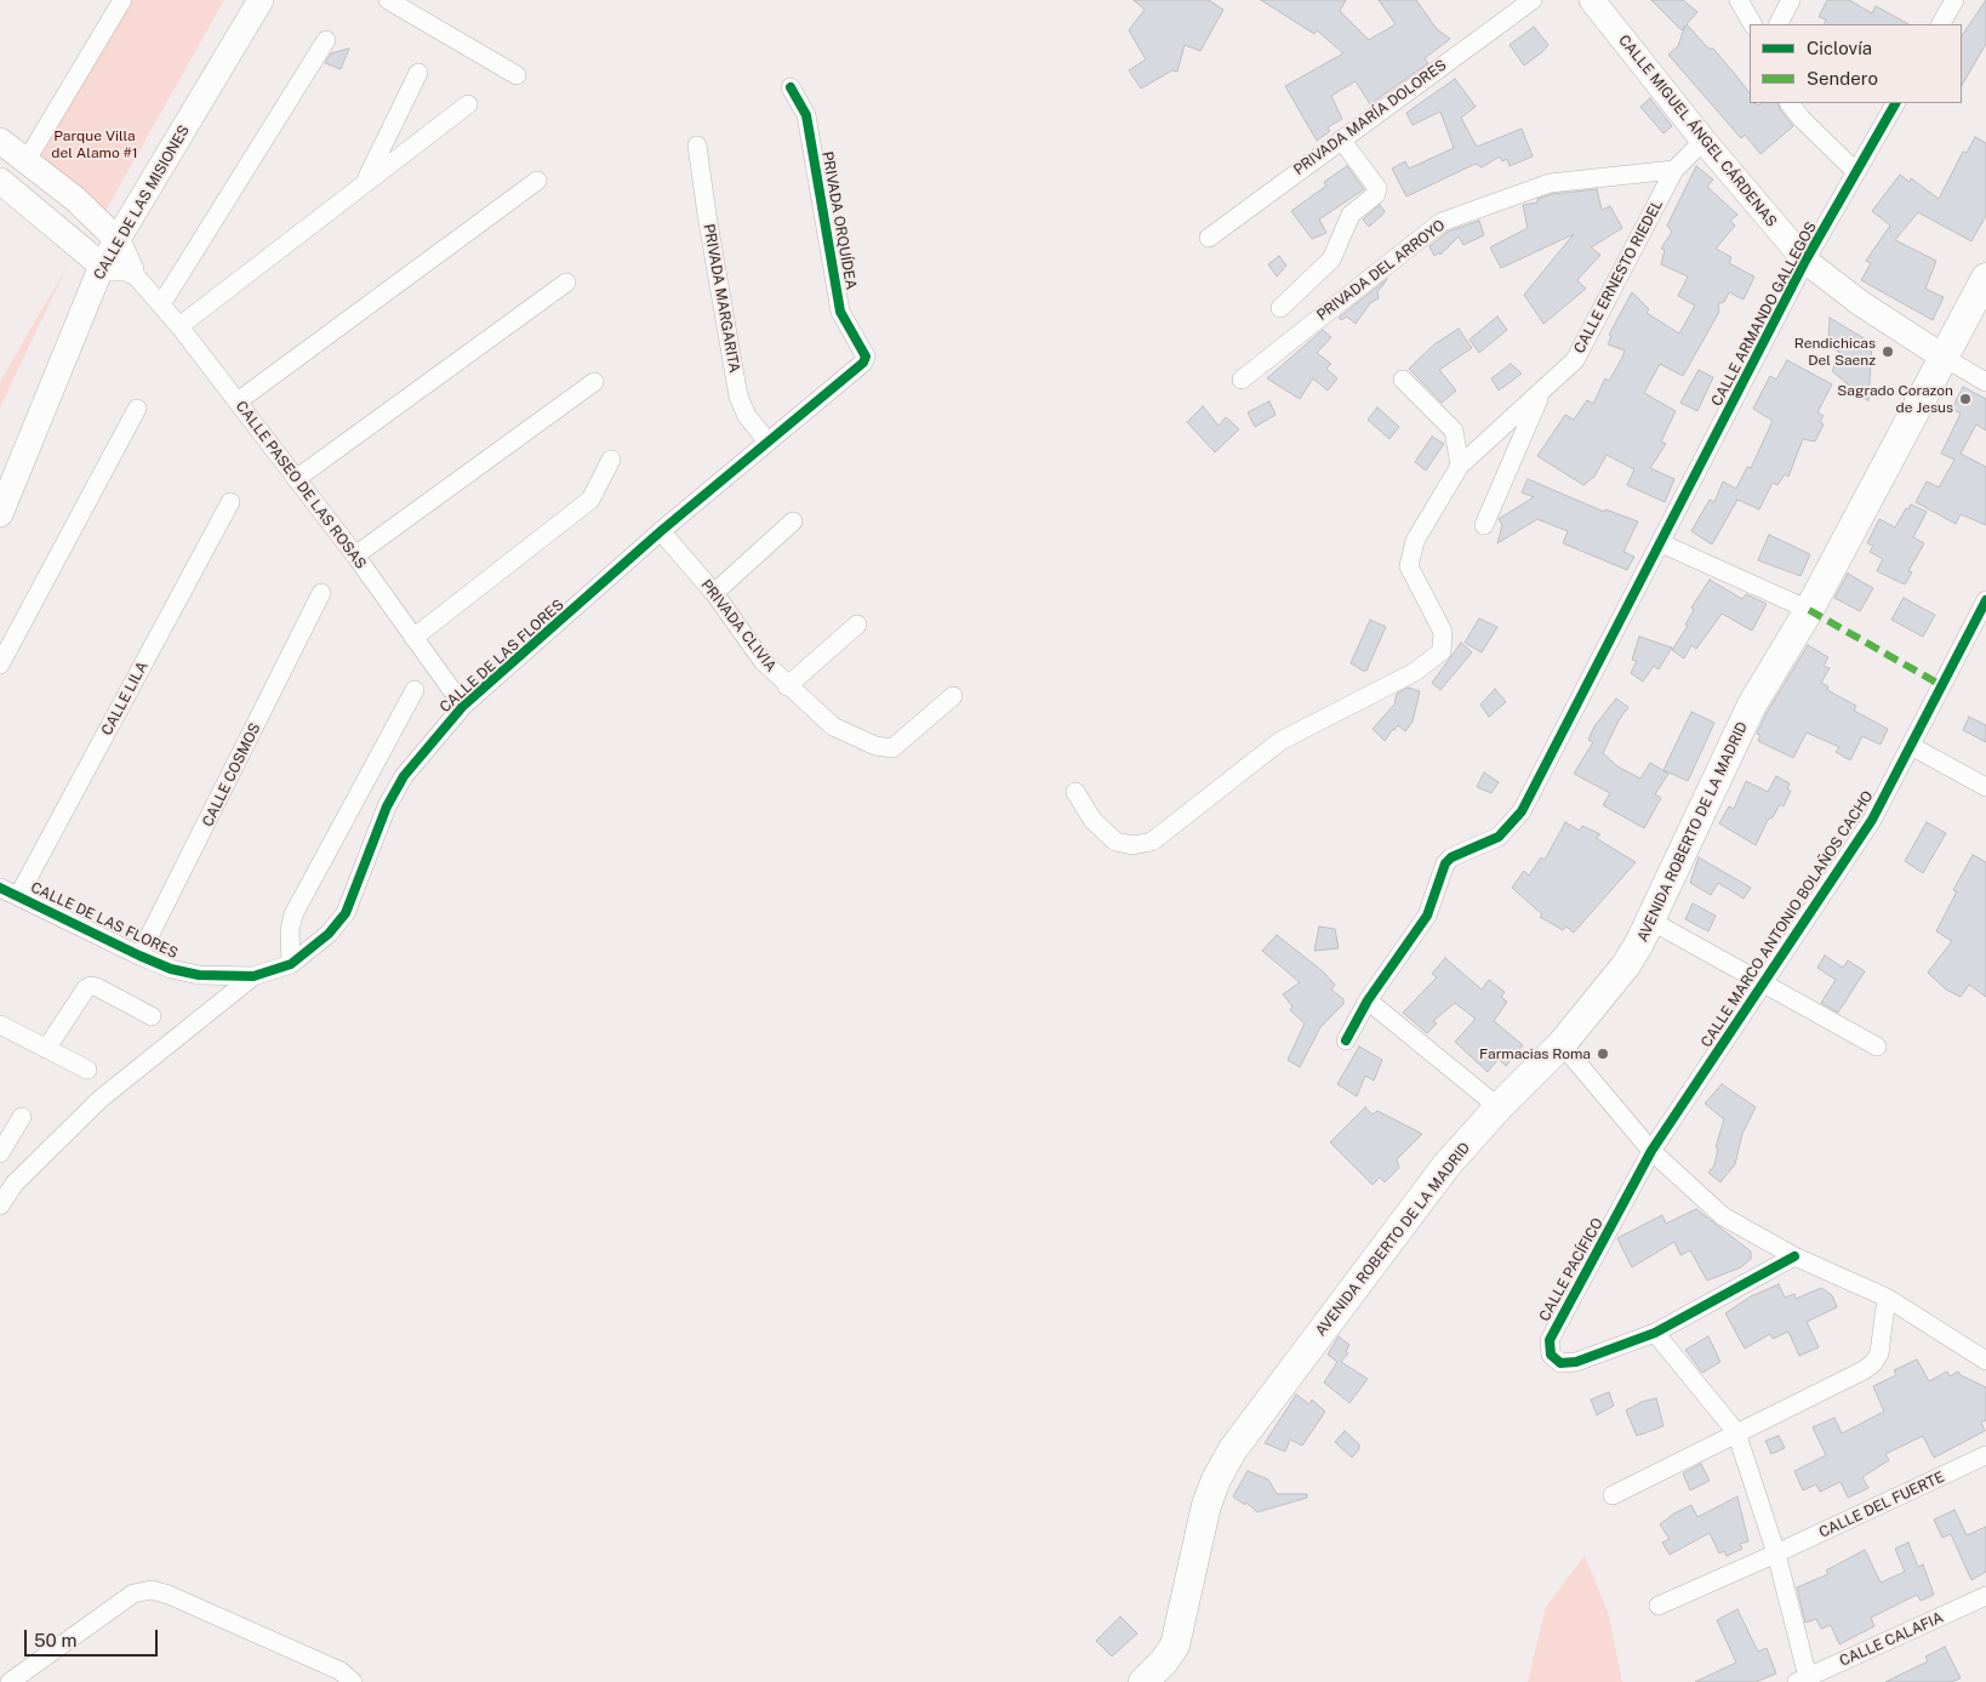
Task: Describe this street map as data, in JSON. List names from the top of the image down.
{
  "streets": {
    "main road": ["AVENIDA ROBERTO DE LA MADRID"],
    "street": [
      "PRIVADA MARÍA DOLORES",
      "CALLE MIGUEL ÁNGEL CÁRDENAS",
      "CALLE DE LAS MISIONES",
      "PRIVADA ORQUÍDEA",
      "PRIVADA DEL ARROYO",
      "CALLE ERNESTO RIEDEL",
      "PRIVADA MARGARITA",
      "CALLE ARMANDO GALLEGOS",
      "CALLE PASEO DE LAS ROSAS",
      "PRIVADA CLIVIA",
      "CALLE DE LAS FLORES",
      "CALLE LILA",
      "CALLE COSMOS",
      "CALLE MARCO ANTONIO BOLAÑOS CACHO",
      "CALLE PACÍFICO",
      "CALLE DEL FUERTE",
      "CALLE CALAFIA"
    ]
  },
  "crossings": [
    ["CALLE MIGUEL ÁNGEL CÁRDENAS", "CALLE ARMANDO GALLEGOS"],
    ["CALLE MIGUEL ÁNGEL CÁRDENAS", "AVENIDA ROBERTO DE LA MADRID"],
    ["CALLE DE LAS MISIONES", "CALLE PASEO DE LAS ROSAS"],
    ["PRIVADA ORQUÍDEA", "CALLE DE LAS FLORES"],
    ["PRIVADA DEL ARROYO", "CALLE ERNESTO RIEDEL"],
    ["PRIVADA MARGARITA", "CALLE DE LAS FLORES"],
    ["CALLE PASEO DE LAS ROSAS", "CALLE DE LAS FLORES"],
    ["PRIVADA CLIVIA", "CALLE DE LAS FLORES"],
    ["CALLE DE LAS FLORES", "CALLE LILA"],
    ["CALLE DE LAS FLORES", "CALLE COSMOS"],
    ["CALLE MARCO ANTONIO BOLAÑOS CACHO", "CALLE PACÍFICO"]
  ],
  "parks": ["Parque Villa del Alamo #1"],
  "places": ["Rendichicas Del Saenz", "Sagrado Corazon de Jesus", "Farmacias Roma"],
  "legend": ["Ciclovía", "Sendero"],
  "scale_bar": "50 m"
}
